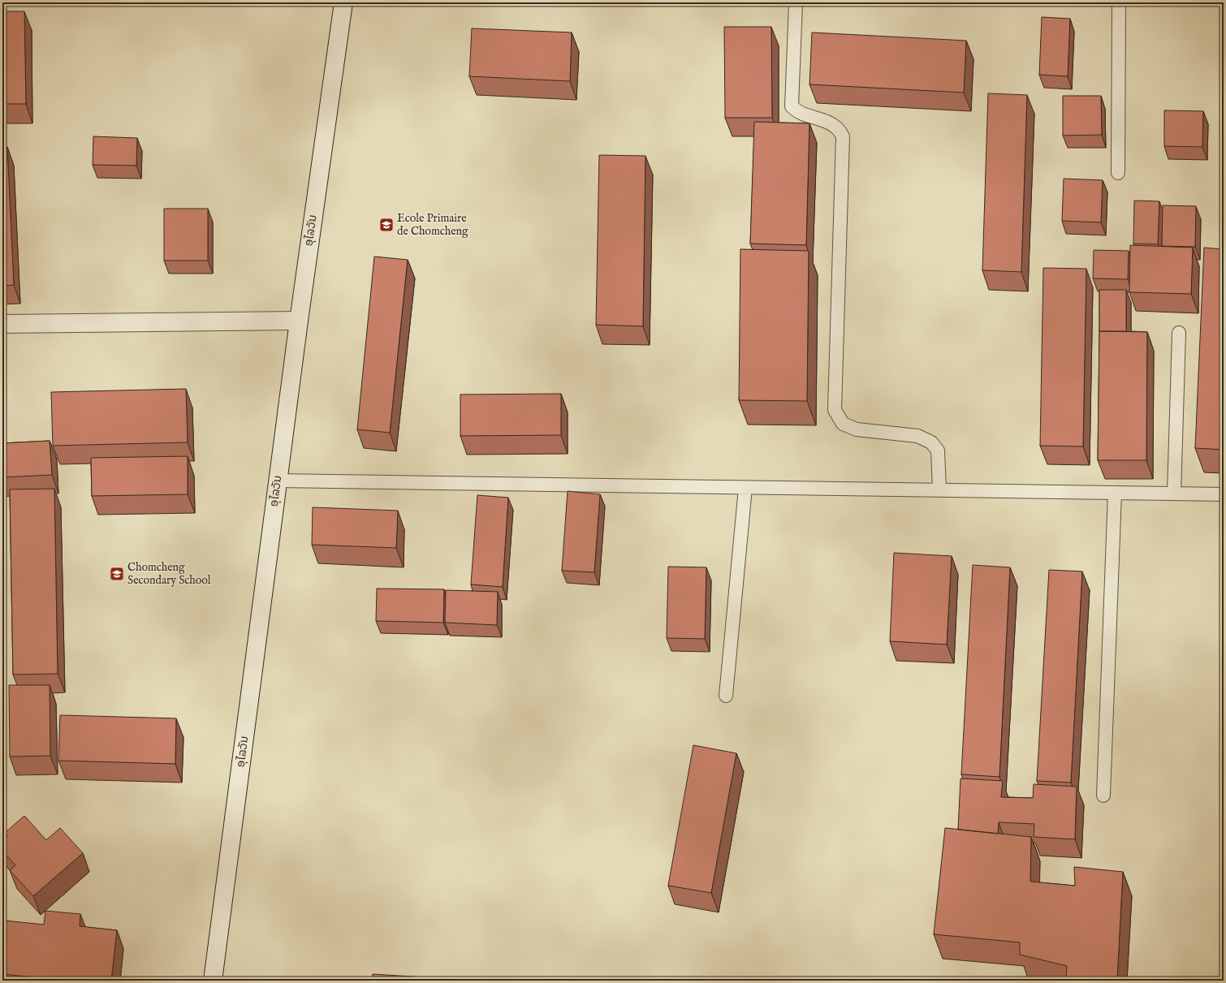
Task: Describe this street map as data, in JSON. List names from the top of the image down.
{
  "streets": {
    "street": ["ອຸໄລວັນ"]
  },
  "places": {
    "school or university": ["Ecole Primaire de Chomcheng", "Chomcheng Secondary School"]
  }
}
